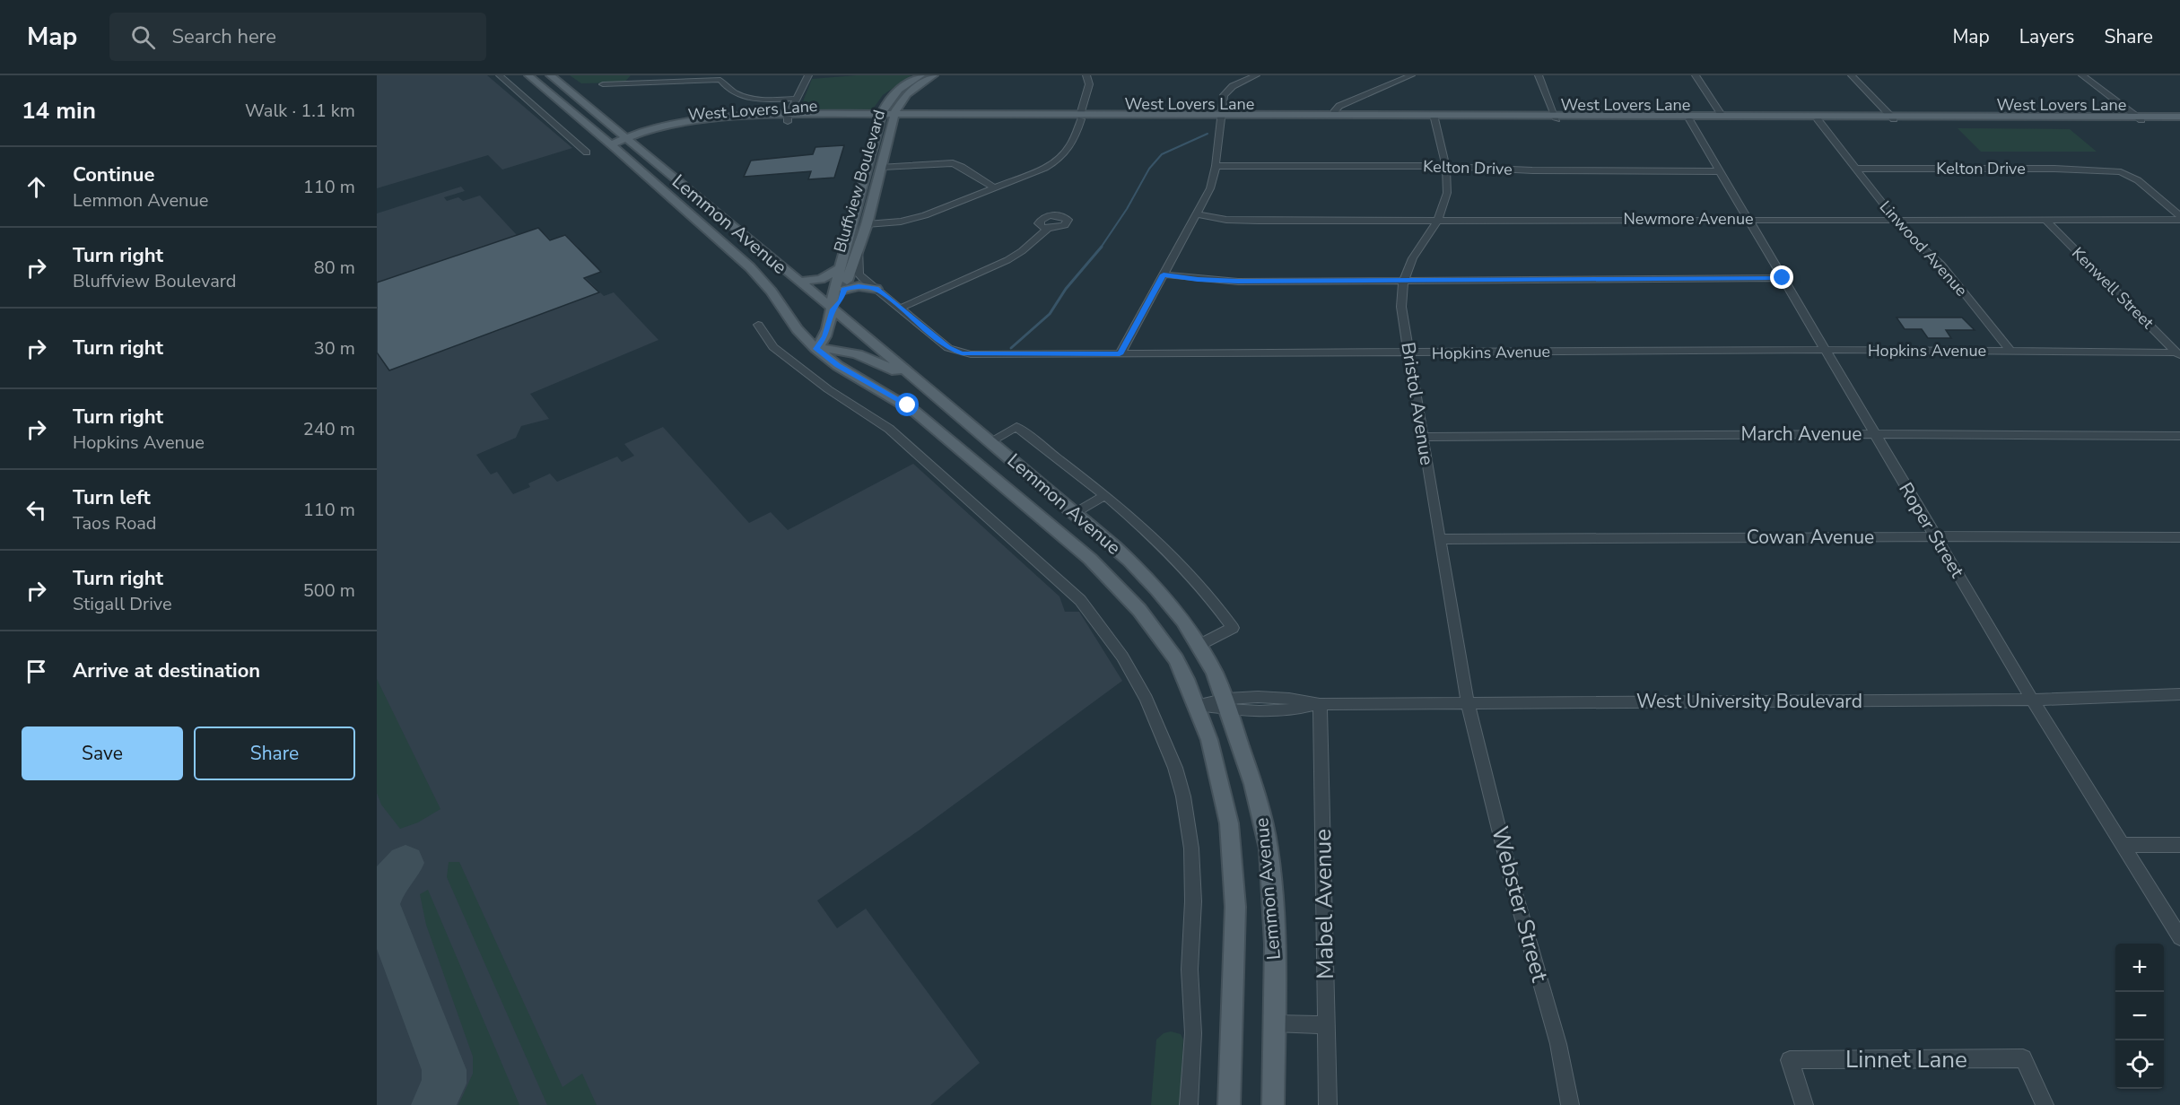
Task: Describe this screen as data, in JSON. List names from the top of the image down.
{
  "streets": {
    "main road": ["West Lovers Lane", "Bluffview Boulevard", "Lemmon Avenue"],
    "street": [
      "Kelton Drive",
      "Newmore Avenue",
      "Linwood Avenue",
      "Kenwell Street",
      "Hopkins Avenue",
      "Bristol Avenue",
      "March Avenue",
      "Roper Street",
      "Cowan Avenue",
      "West University Boulevard",
      "Mabel Avenue",
      "Webster Street",
      "Linnet Lane"
    ]
  },
  "crossings": [
    ["West Lovers Lane", "Bluffview Boulevard"],
    ["West Lovers Lane", "Lemmon Avenue"],
    ["West Lovers Lane", "Linwood Avenue"],
    ["West Lovers Lane", "Bristol Avenue"],
    ["West Lovers Lane", "Roper Street"],
    ["Kelton Drive", "Newmore Avenue"],
    ["Kelton Drive", "Linwood Avenue"],
    ["Kelton Drive", "Bristol Avenue"],
    ["Kelton Drive", "Roper Street"],
    ["Bluffview Boulevard", "Lemmon Avenue"],
    ["Bluffview Boulevard", "Hopkins Avenue"],
    ["Newmore Avenue", "Linwood Avenue"],
    ["Newmore Avenue", "Kenwell Street"],
    ["Newmore Avenue", "Bristol Avenue"],
    ["Newmore Avenue", "Roper Street"],
    ["Lemmon Avenue", "West University Boulevard"],
    ["Linwood Avenue", "Hopkins Avenue"],
    ["Kenwell Street", "Hopkins Avenue"],
    ["Hopkins Avenue", "Bristol Avenue"],
    ["Hopkins Avenue", "Roper Street"],
    ["Bristol Avenue", "March Avenue"],
    ["Bristol Avenue", "Cowan Avenue"],
    ["Bristol Avenue", "West University Boulevard"],
    ["Bristol Avenue", "Webster Street"],
    ["March Avenue", "Roper Street"],
    ["Roper Street", "Cowan Avenue"],
    ["Roper Street", "West University Boulevard"],
    ["West University Boulevard", "Mabel Avenue"],
    ["West University Boulevard", "Webster Street"]
  ],
  "page": {
    "header": "Map",
    "search": "Search here",
    "nav": ["Map", "Layers", "Share"],
    "heading": ["14 min", "Walk · 1.1 km"],
    "list": [
      ["Continue", "Lemmon Avenue", "110 m"],
      ["Turn right", "Bluffview Boulevard", "80 m"],
      ["Turn right", "30 m"],
      ["Turn right", "Hopkins Avenue", "240 m"],
      ["Turn left", "Taos Road", "110 m"],
      ["Turn right", "Stigall Drive", "500 m"],
      "Arrive at destination"
    ],
    "buttons": ["Save", "Share"],
    "map_buttons": ["+", "−"]
  }
}
